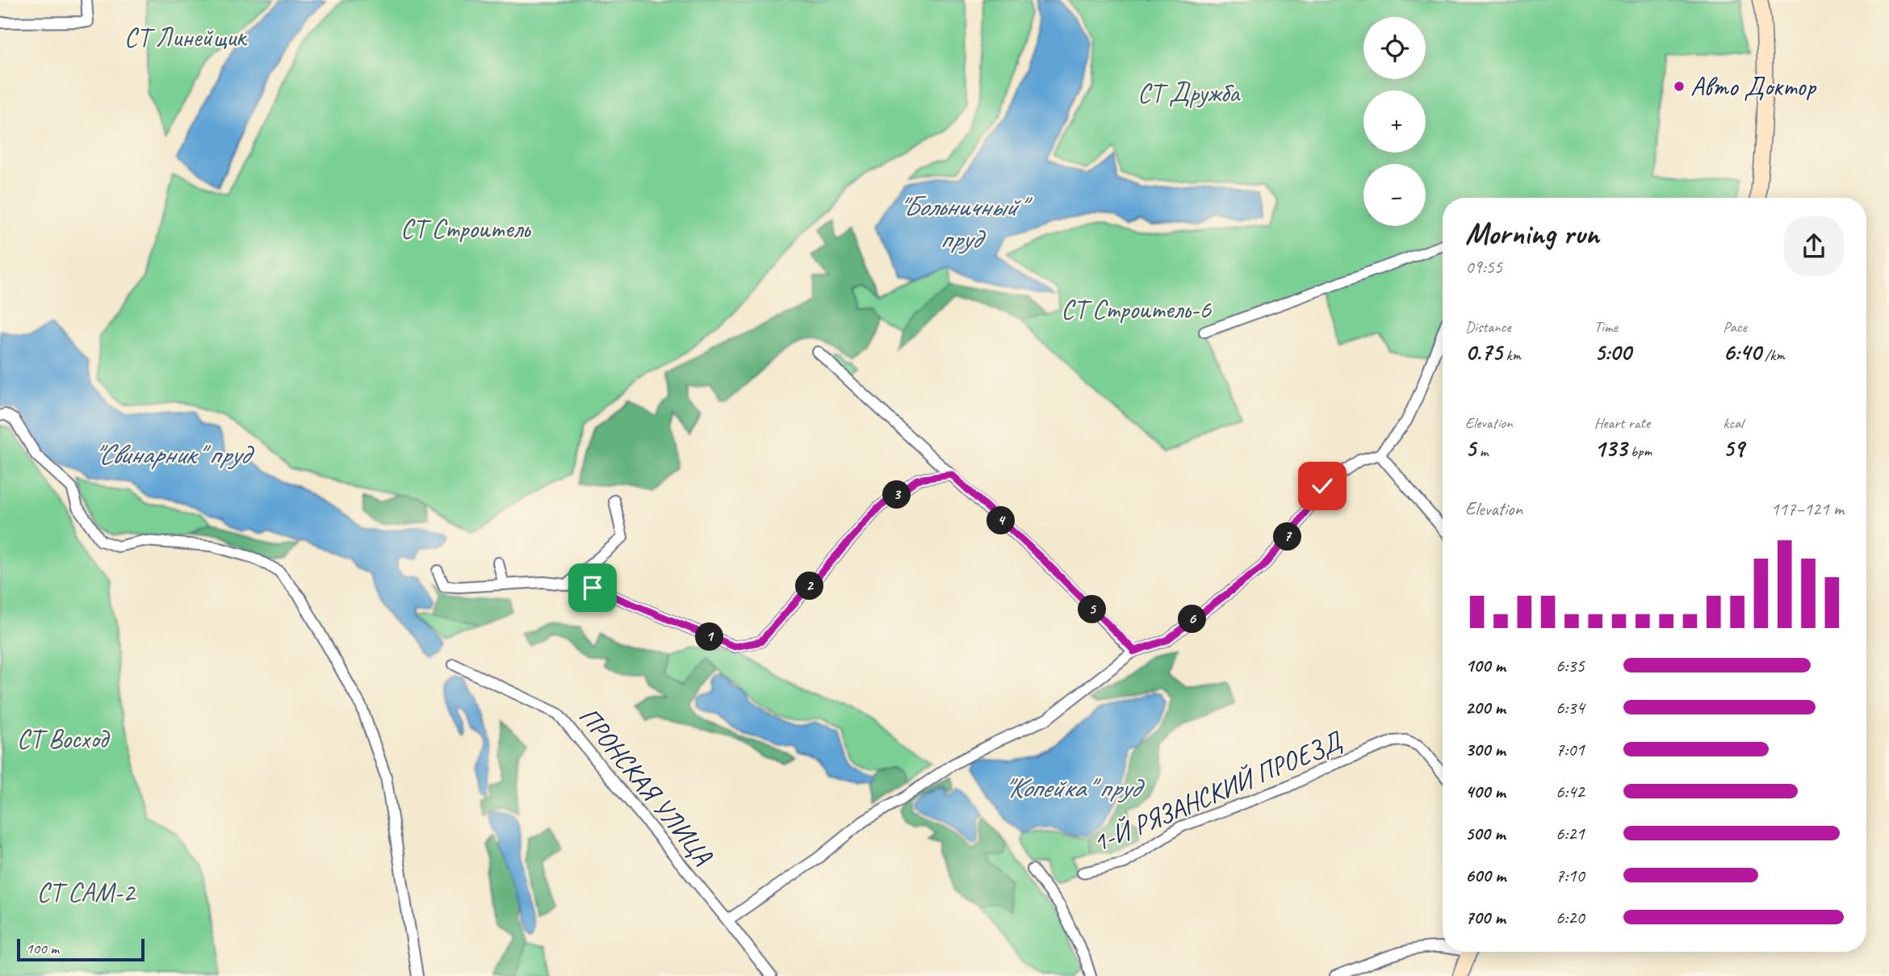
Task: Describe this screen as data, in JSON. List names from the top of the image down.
{
  "streets": {
    "street": ["ПРОНСКАЯ УЛИЦА", "1-Й РЯЗАНСКИЙ ПРОЕЗД"]
  },
  "water": ["\"Больничный\" пруд", "\"Свинарник\" пруд", "\"Копейка\" пруд"],
  "parks": [
    "СТ Линейщик",
    "СТ Дружба",
    "СТ Строитель",
    "СТ Строитель-6",
    "СТ Восход",
    "СТ САМ-2"
  ],
  "places": ["Авто Доктор"],
  "scale_bar": "100 m",
  "page": {
    "map_buttons": ["+", "−"],
    "heading": ["Morning run", "09:55"],
    "stats": [
      ["Distance", "0.75 km"],
      ["Time", "5:00"],
      ["Pace", "6:40 /km"],
      ["Elevation", "5 m"],
      ["Heart rate", "133 bpm"],
      ["kcal", "59"]
    ],
    "pins": [
      "3",
      "4",
      "7",
      "2",
      "5",
      "6",
      "1"
    ],
    "chart": ["Elevation", "117–121 m"],
    "list": [
      {
        "name": "100 m",
        "note": "6:35"
      },
      {
        "name": "200 m",
        "note": "6:34"
      },
      {
        "name": "300 m",
        "note": "7:01"
      },
      {
        "name": "400 m",
        "note": "6:42"
      },
      {
        "name": "500 m",
        "note": "6:21"
      },
      {
        "name": "600 m",
        "note": "7:10"
      },
      {
        "name": "700 m",
        "note": "6:20"
      }
    ],
    "scale": "100 m"
  }
}
